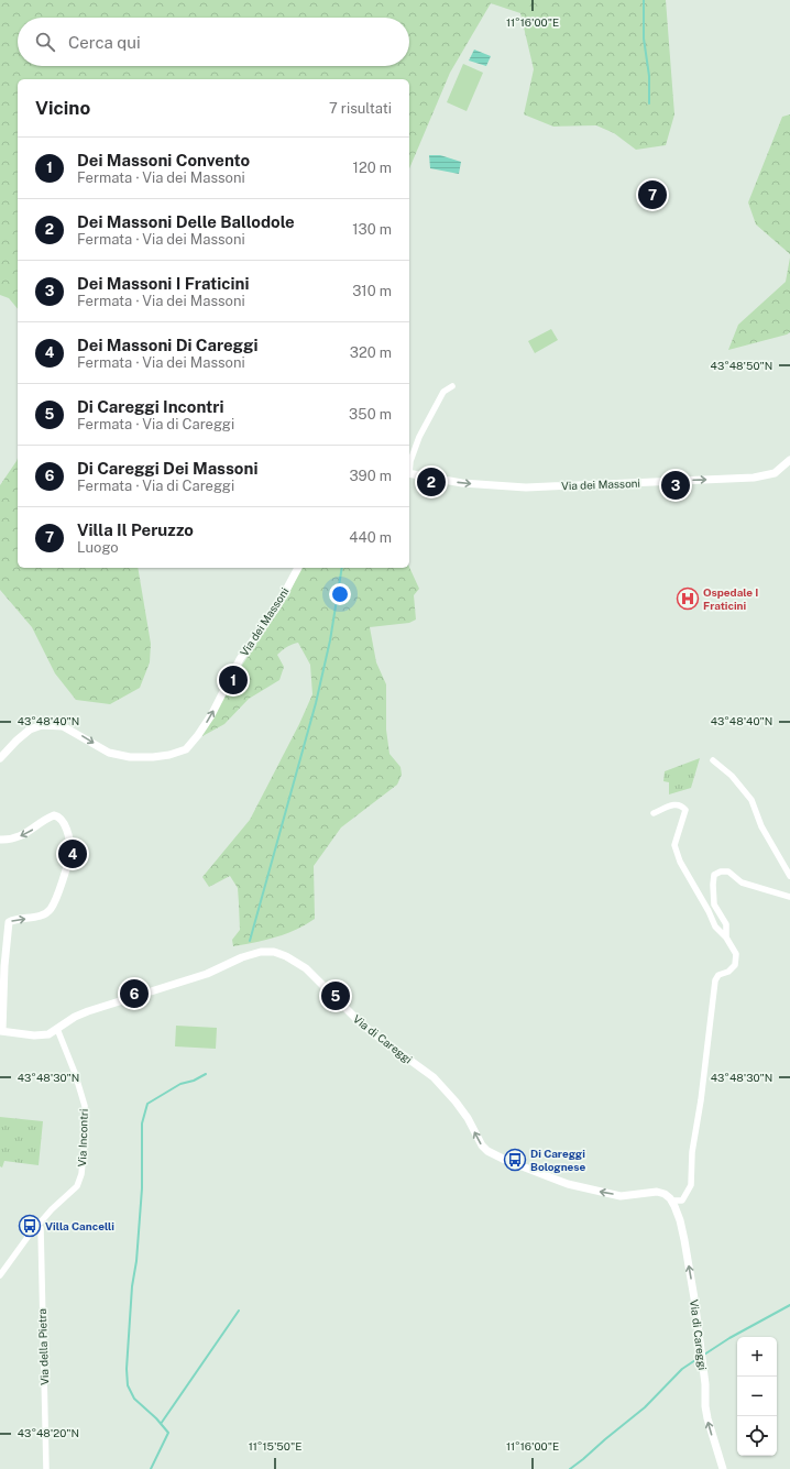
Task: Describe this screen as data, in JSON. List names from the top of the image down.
{
  "streets": {
    "street": [
      "Via dei Massoni",
      "Via di Careggi",
      "Via Incontri",
      "Via della Pietra"
    ]
  },
  "crossings": [
    ["Via di Careggi", "Via Incontri"],
    ["Via Incontri", "Via della Pietra"]
  ],
  "one_way": ["Via dei Massoni"],
  "places": {
    "hospital": ["Ospedale I Fraticini"],
    "bus stop": ["Di Careggi Bolognese", "Villa Cancelli"]
  },
  "page": {
    "search": "Cerca qui",
    "heading": ["Vicino", "7 risultati"],
    "list": [
      {
        "mark": "1",
        "name": "Dei Massoni Convento",
        "note": "Fermata · Via dei Massoni",
        "value": "120 m"
      },
      {
        "mark": "2",
        "name": "Dei Massoni Delle Ballodole",
        "note": "Fermata · Via dei Massoni",
        "value": "130 m"
      },
      {
        "mark": "3",
        "name": "Dei Massoni I Fraticini",
        "note": "Fermata · Via dei Massoni",
        "value": "310 m"
      },
      {
        "mark": "4",
        "name": "Dei Massoni Di Careggi",
        "note": "Fermata · Via dei Massoni",
        "value": "320 m"
      },
      {
        "mark": "5",
        "name": "Di Careggi Incontri",
        "note": "Fermata · Via di Careggi",
        "value": "350 m"
      },
      {
        "mark": "6",
        "name": "Di Careggi Dei Massoni",
        "note": "Fermata · Via di Careggi",
        "value": "390 m"
      },
      {
        "mark": "7",
        "name": "Villa Il Peruzzo",
        "note": "Luogo",
        "value": "440 m"
      }
    ],
    "pins": [
      "7",
      "2",
      "3",
      "1",
      "4",
      "6",
      "5"
    ],
    "map_buttons": ["+", "−"]
  },
  "coordinates": [
    "11°16'00\"E",
    "43°48'50\"N",
    "43°48'40\"N",
    "43°48'30\"N",
    "43°48'20\"N",
    "11°15'50\"E"
  ]
}
